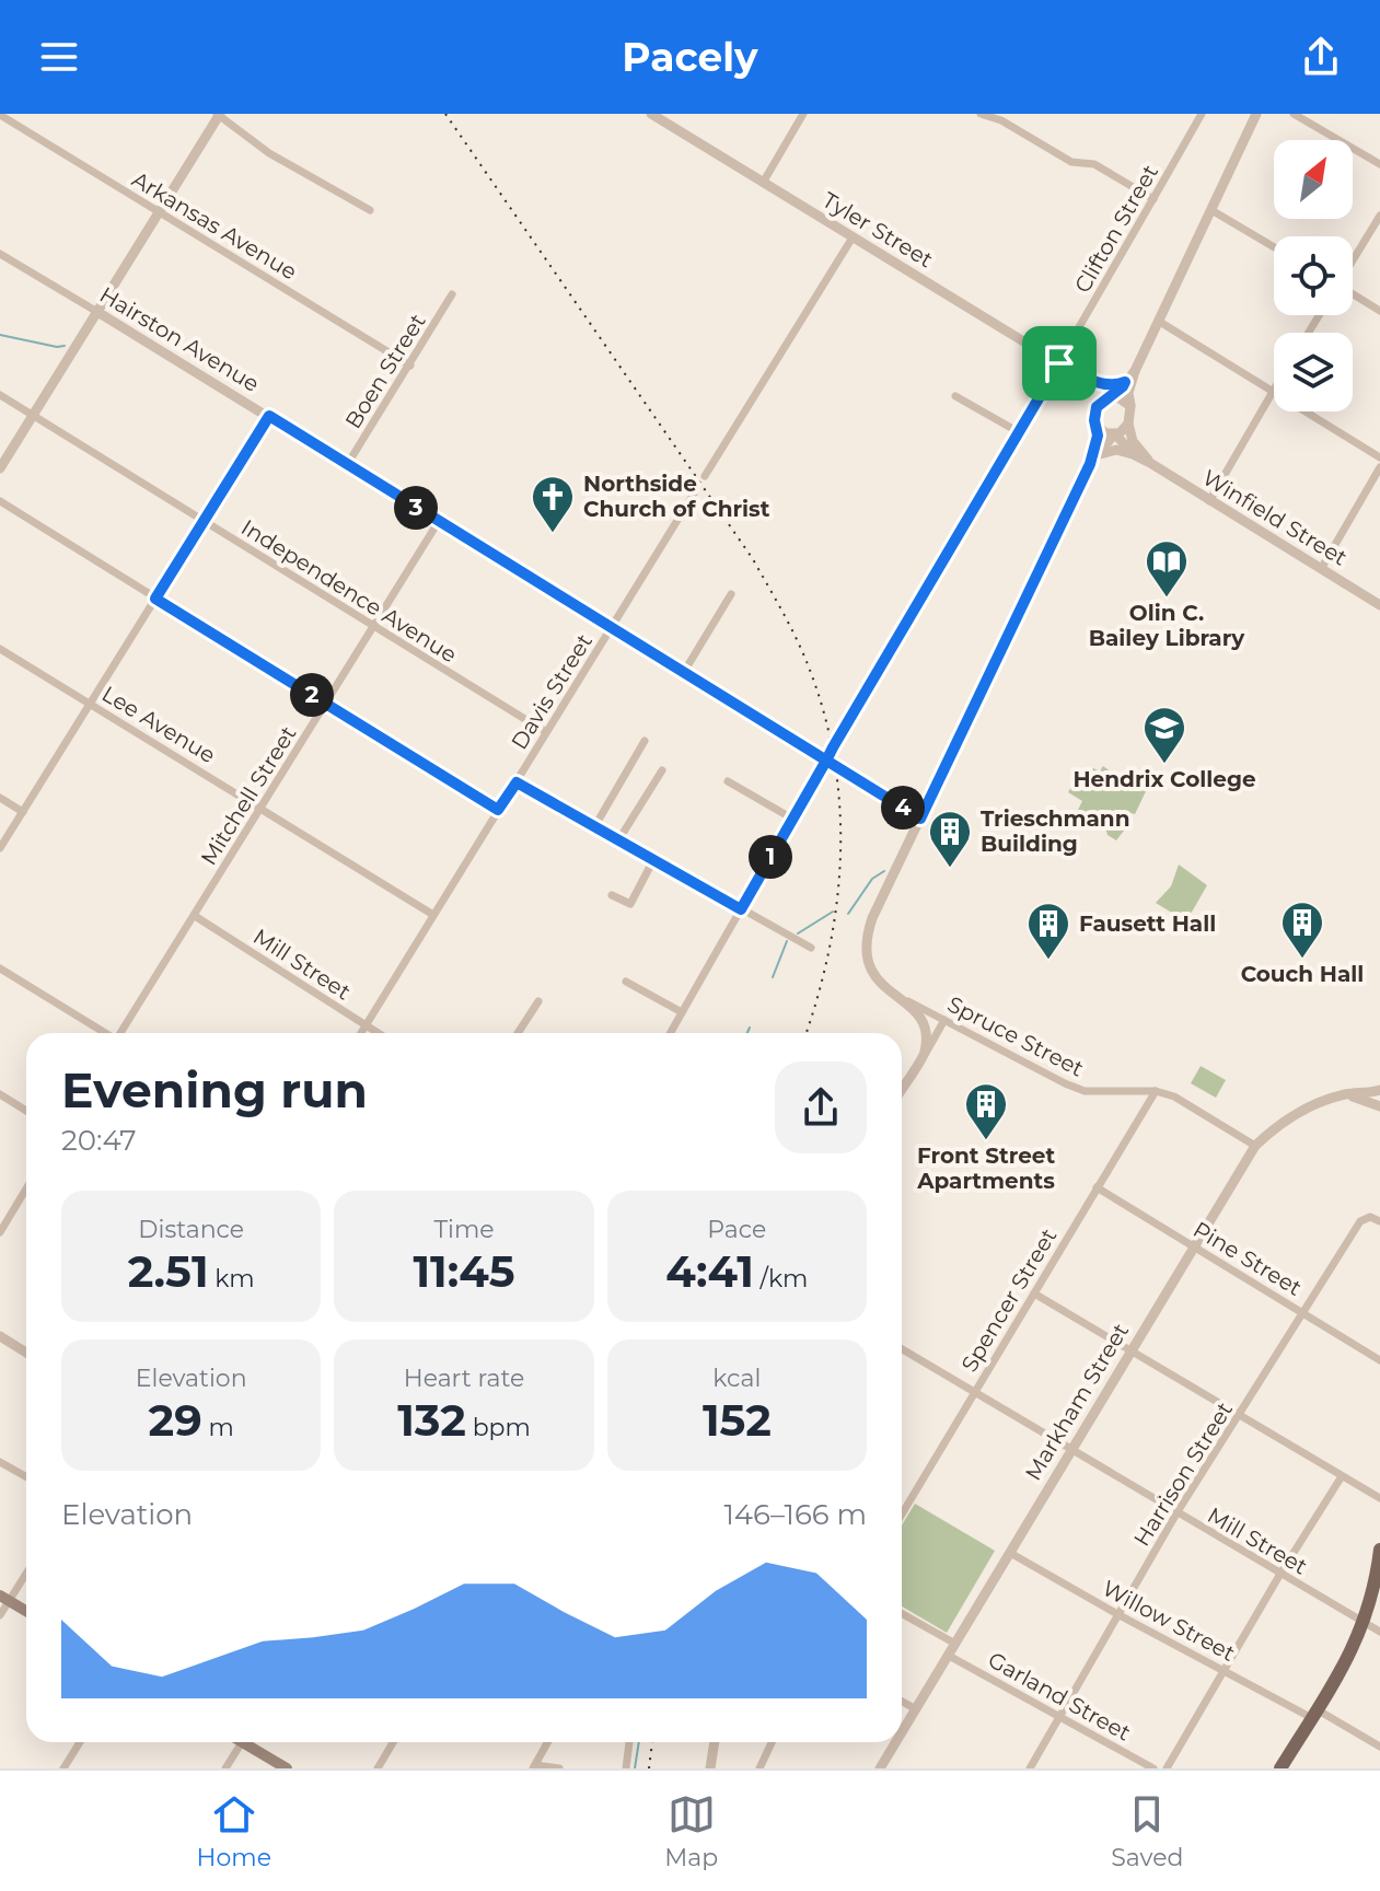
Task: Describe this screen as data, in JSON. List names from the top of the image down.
{
  "streets": {
    "street": [
      "Arkansas Avenue",
      "Clifton Street",
      "Tyler Street",
      "Hairston Avenue",
      "Boen Street",
      "Winfield Street",
      "Independence Avenue",
      "Davis Street",
      "Lee Avenue",
      "Mitchell Street",
      "Mill Street",
      "Spruce Street",
      "Pine Street",
      "Spencer Street",
      "Markham Street",
      "Harrison Street",
      "Willow Street",
      "Garland Street"
    ]
  },
  "crossings": [
    ["Arkansas Avenue", "Boen Street"],
    ["Clifton Street", "Tyler Street"],
    ["Clifton Street", "Hairston Avenue"],
    ["Tyler Street", "Winfield Street"],
    ["Hairston Avenue", "Boen Street"],
    ["Hairston Avenue", "Davis Street"],
    ["Hairston Avenue", "Mitchell Street"],
    ["Independence Avenue", "Davis Street"],
    ["Independence Avenue", "Mitchell Street"],
    ["Davis Street", "Lee Avenue"],
    ["Davis Street", "Mill Street"],
    ["Lee Avenue", "Mitchell Street"],
    ["Mitchell Street", "Mill Street"],
    ["Mill Street", "Spencer Street"],
    ["Mill Street", "Markham Street"],
    ["Mill Street", "Harrison Street"],
    ["Spruce Street", "Spencer Street"],
    ["Spruce Street", "Markham Street"],
    ["Pine Street", "Spencer Street"],
    ["Pine Street", "Markham Street"],
    ["Pine Street", "Harrison Street"],
    ["Markham Street", "Willow Street"],
    ["Markham Street", "Garland Street"],
    ["Harrison Street", "Willow Street"],
    ["Harrison Street", "Garland Street"]
  ],
  "places": {
    "church": ["Northside Church of Christ"],
    "library": ["Olin C. Bailey Library"],
    "school or university": ["Hendrix College"],
    "building": [
      "Trieschmann Building",
      "Couch Hall",
      "Fausett Hall",
      "Front Street Apartments"
    ]
  },
  "north": "top right",
  "page": {
    "header": "Pacely",
    "pins": [
      "3",
      "2",
      "4",
      "1"
    ],
    "heading": ["Evening run", "20:47"],
    "stats": [
      ["Distance", "2.51 km"],
      ["Time", "11:45"],
      ["Pace", "4:41 /km"],
      ["Elevation", "29 m"],
      ["Heart rate", "132 bpm"],
      ["kcal", "152"]
    ],
    "chart": ["Elevation", "146–166 m"],
    "tabs": ["Home", "Map", "Saved"]
  }
}
